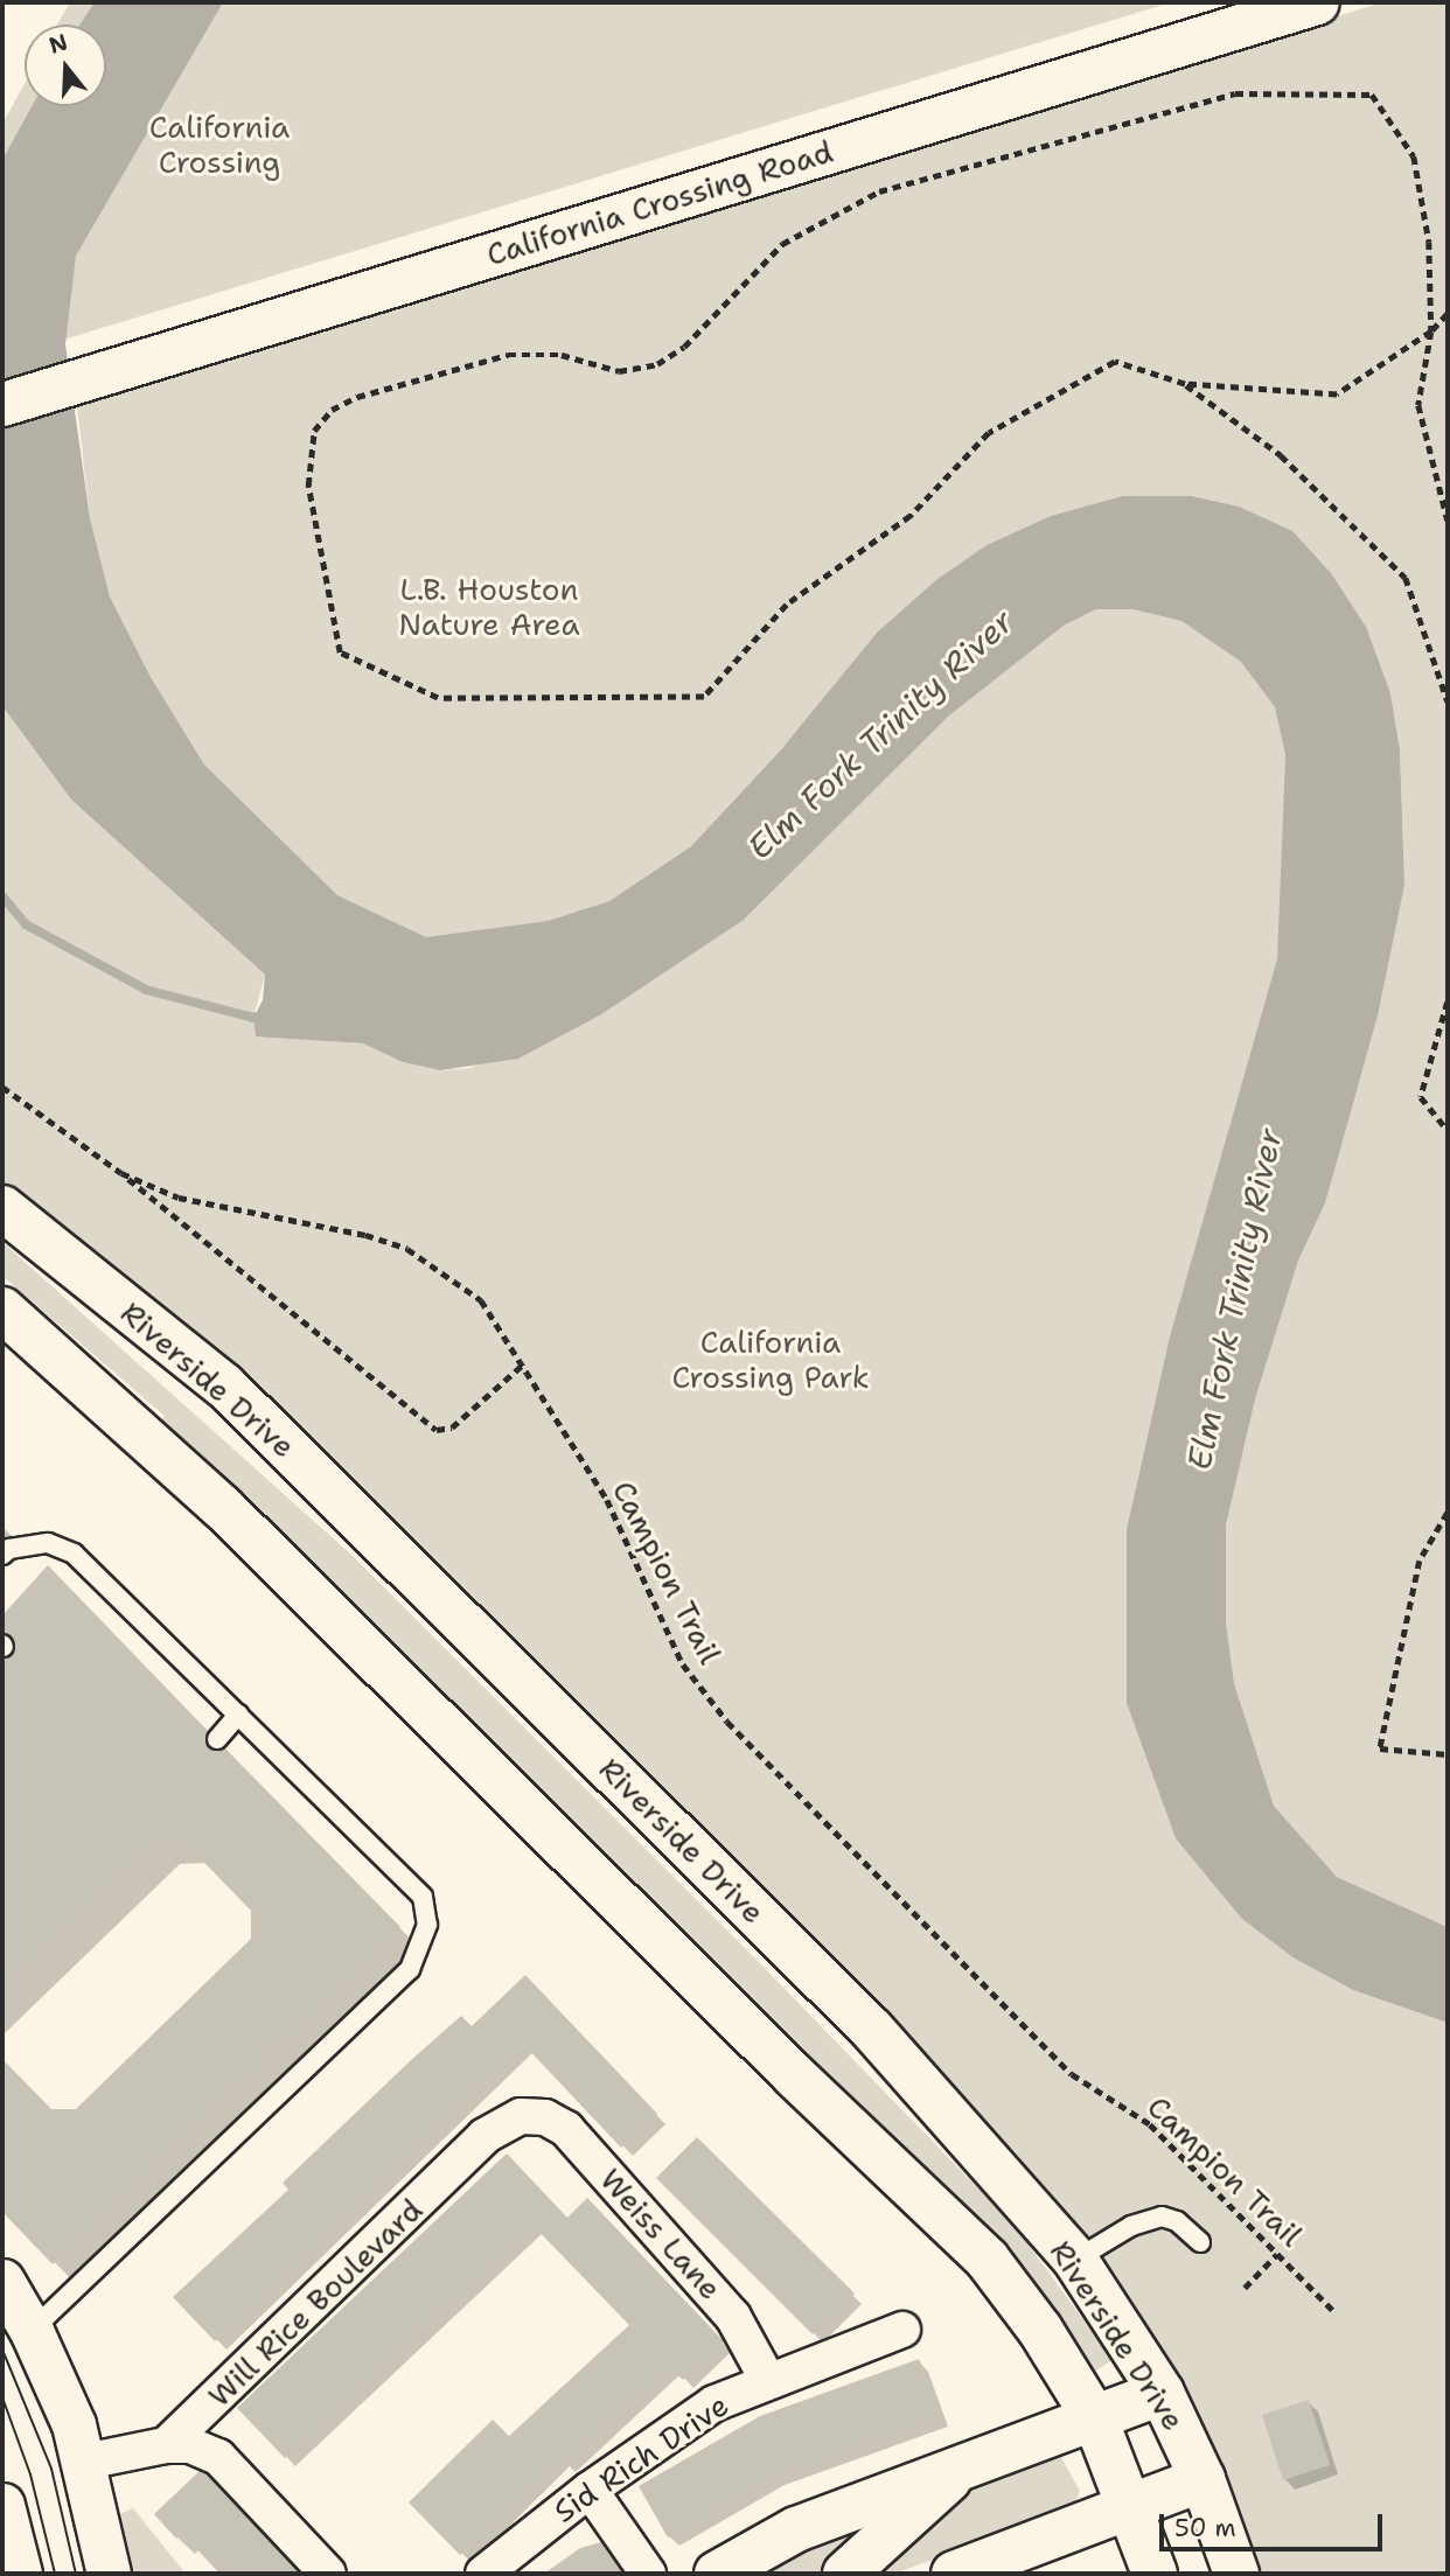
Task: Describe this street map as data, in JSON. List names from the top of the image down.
{
  "streets": {
    "main road": ["Riverside Drive"],
    "street": [
      "California Crossing Road",
      "Weiss Lane",
      "Will Rice Boulevard",
      "Sid Rich Drive"
    ],
    "path": ["Campion Trail"]
  },
  "crossings": [
    ["Weiss Lane", "Will Rice Boulevard"],
    ["Weiss Lane", "Sid Rich Drive"]
  ],
  "water": ["Elm Fork Trinity River"],
  "parks": ["California Crossing", "L.B. Houston Nature Area", "California Crossing Park"],
  "scale_bar": "50 m",
  "north": "top"
}
